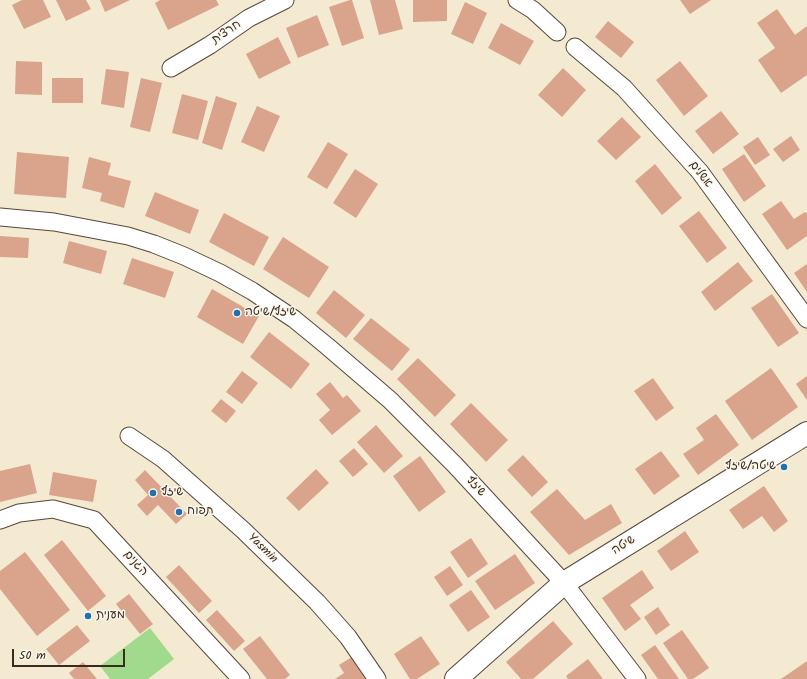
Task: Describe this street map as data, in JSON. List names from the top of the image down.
{
  "streets": {
    "street": [
      "חרצית",
      "אשלים",
      "שיזף",
      "שיטה",
      "Yasmin",
      "הגנים"
    ]
  },
  "crossings": [
    ["שיזף", "שיטה"]
  ],
  "places": [
    "שיזף/שיטה",
    "שיטה/שיזף",
    "שיזף",
    "תפוח",
    "מענית"
  ],
  "scale_bar": "50 m"
}
